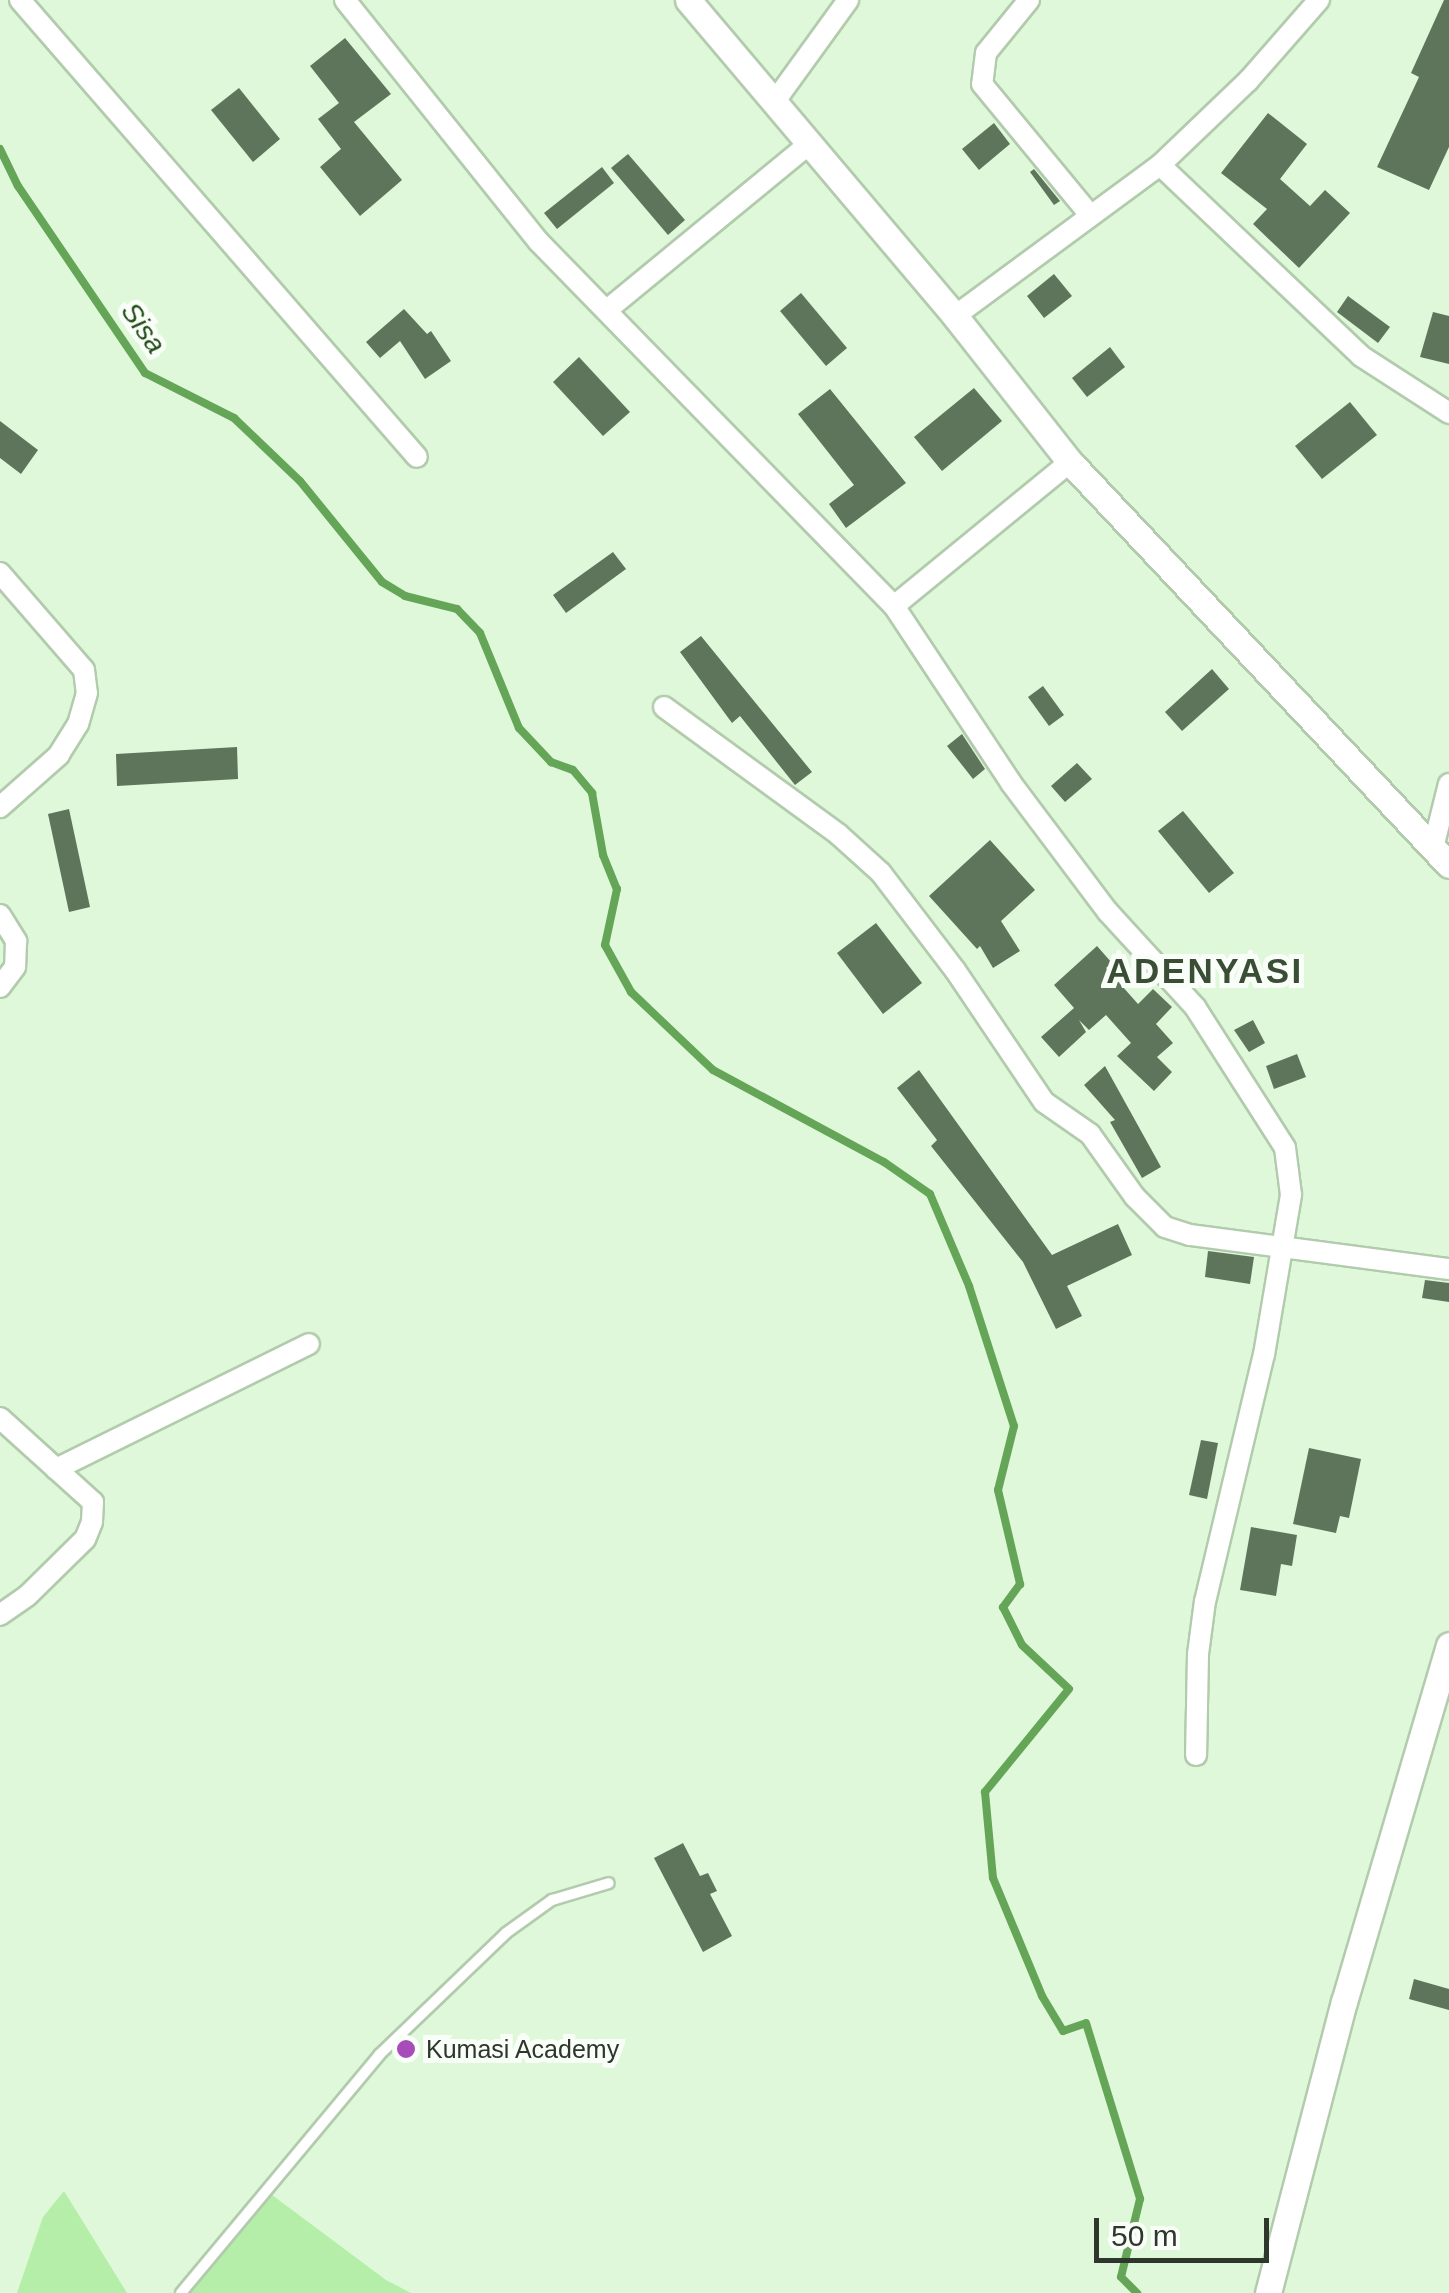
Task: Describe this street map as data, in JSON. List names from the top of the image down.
{
  "districts": ["ADENYASI"],
  "water": ["Sisa"],
  "places": ["Kumasi Academy"],
  "scale_bar": "50 m"
}
